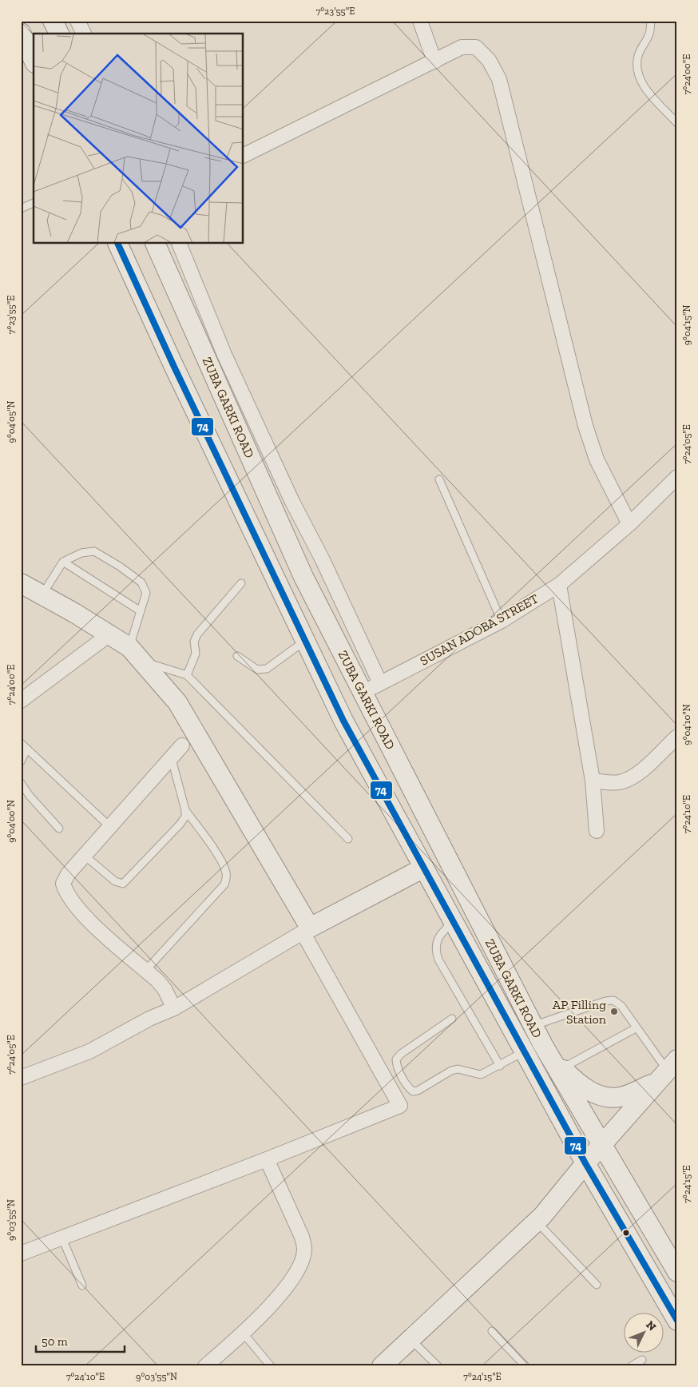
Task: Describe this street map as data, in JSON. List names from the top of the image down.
{
  "streets": {
    "main road": ["ZUBA GARKI ROAD"],
    "street": ["SUSAN ADOBA STREET"]
  },
  "crossings": [
    ["ZUBA GARKI ROAD", "SUSAN ADOBA STREET"]
  ],
  "places": ["AP Filling Station"],
  "lines": ["transit line 74"],
  "scale_bar": "50 m",
  "north": "top right",
  "coordinates": [
    "7°23'55\"E",
    "7°24'00\"E",
    "9°04'15\"N",
    "9°04'05\"N",
    "7°24'05\"E",
    "9°04'10\"N",
    "7°24'10\"E",
    "9°04'00\"N",
    "7°24'15\"E",
    "9°03'55\"N"
  ]
}
